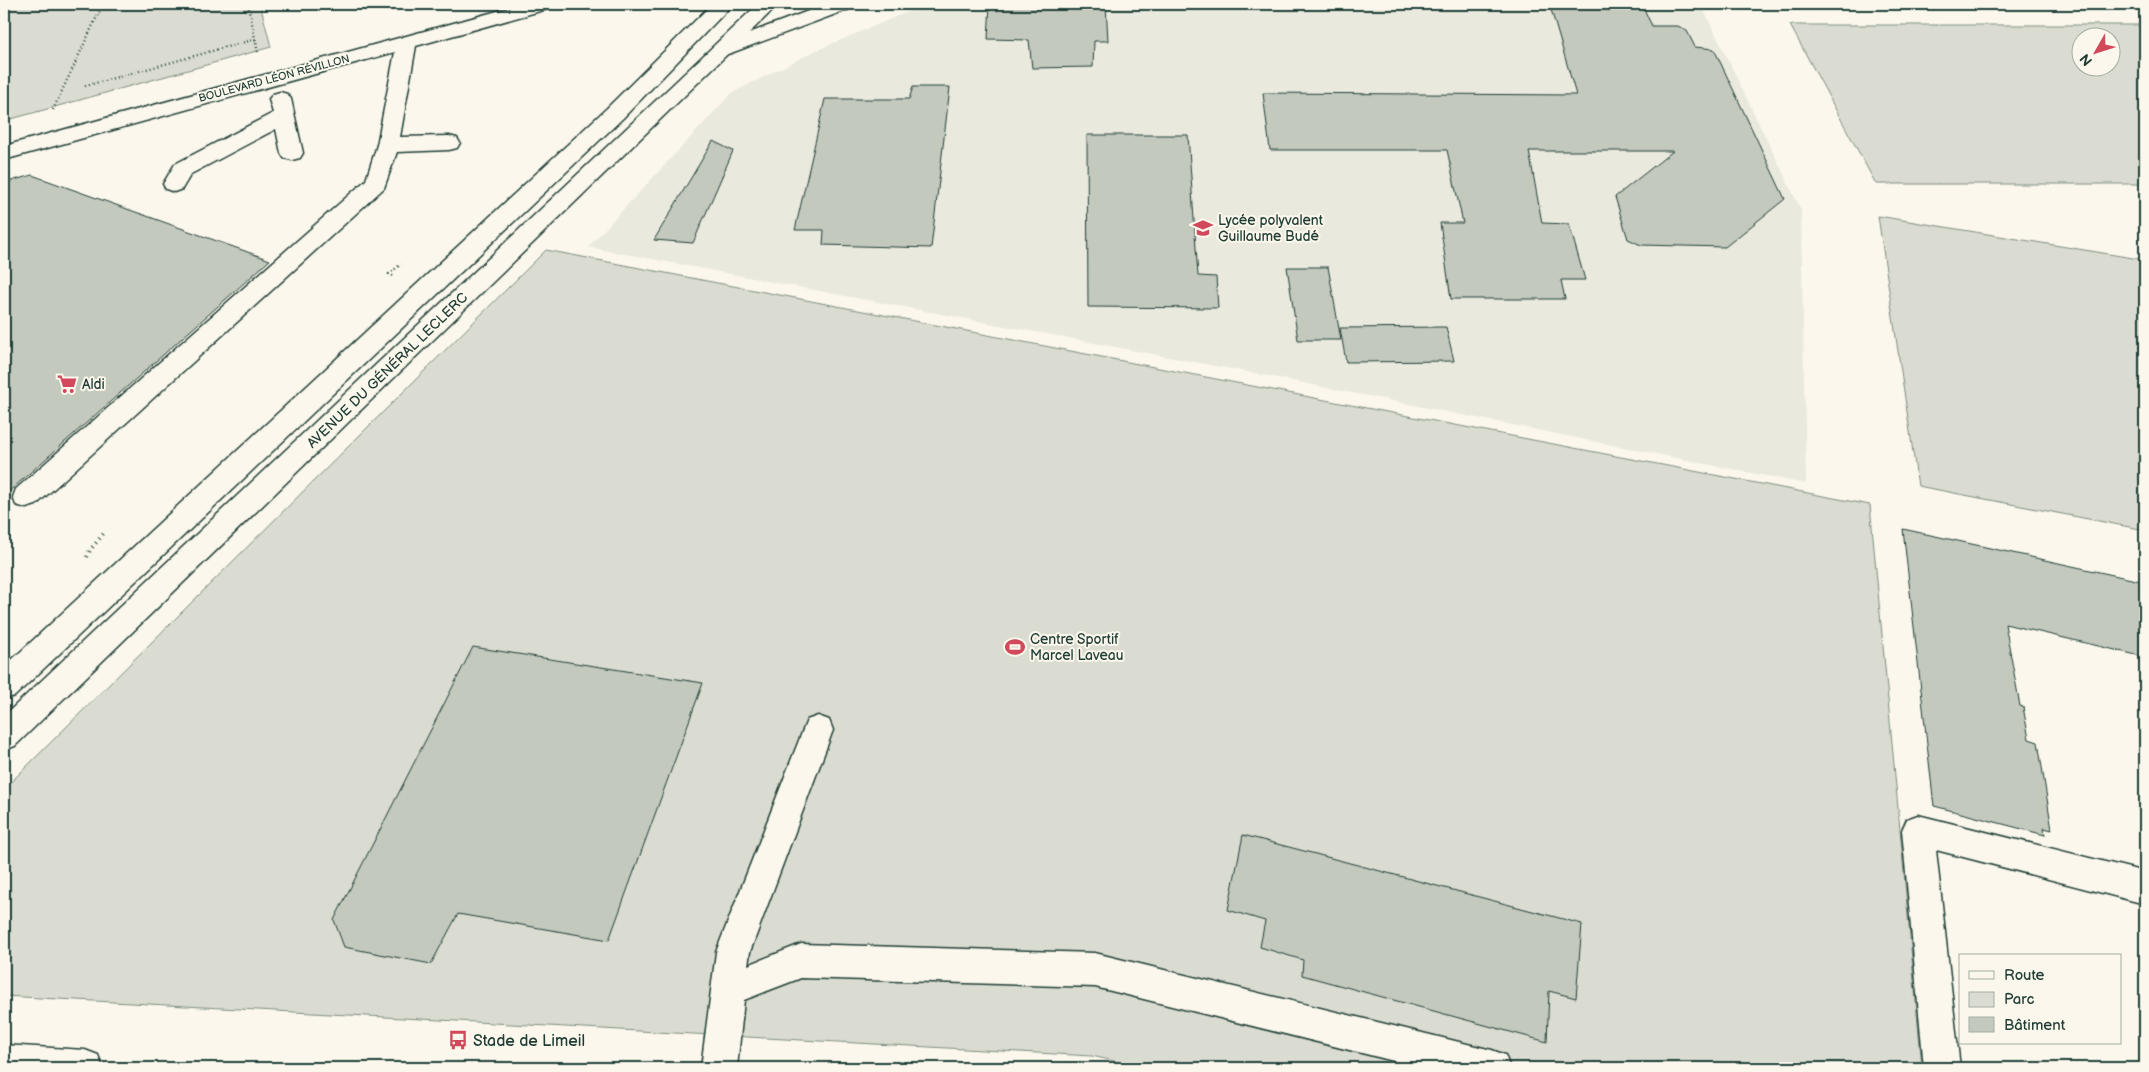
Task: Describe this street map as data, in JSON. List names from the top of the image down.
{
  "streets": {
    "main road": ["BOULEVARD LÉON RÉVILLON", "AVENUE DU GÉNÉRAL LECLERC"]
  },
  "places": {
    "school or university": ["Lycée polyvalent Guillaume Budé"],
    "supermarket": ["Aldi"],
    "sports": ["Centre Sportif Marcel Laveau"],
    "bus stop": ["Stade de Limeil"]
  },
  "legend": ["Route", "Parc", "Bâtiment"],
  "north": "bottom left"
}
